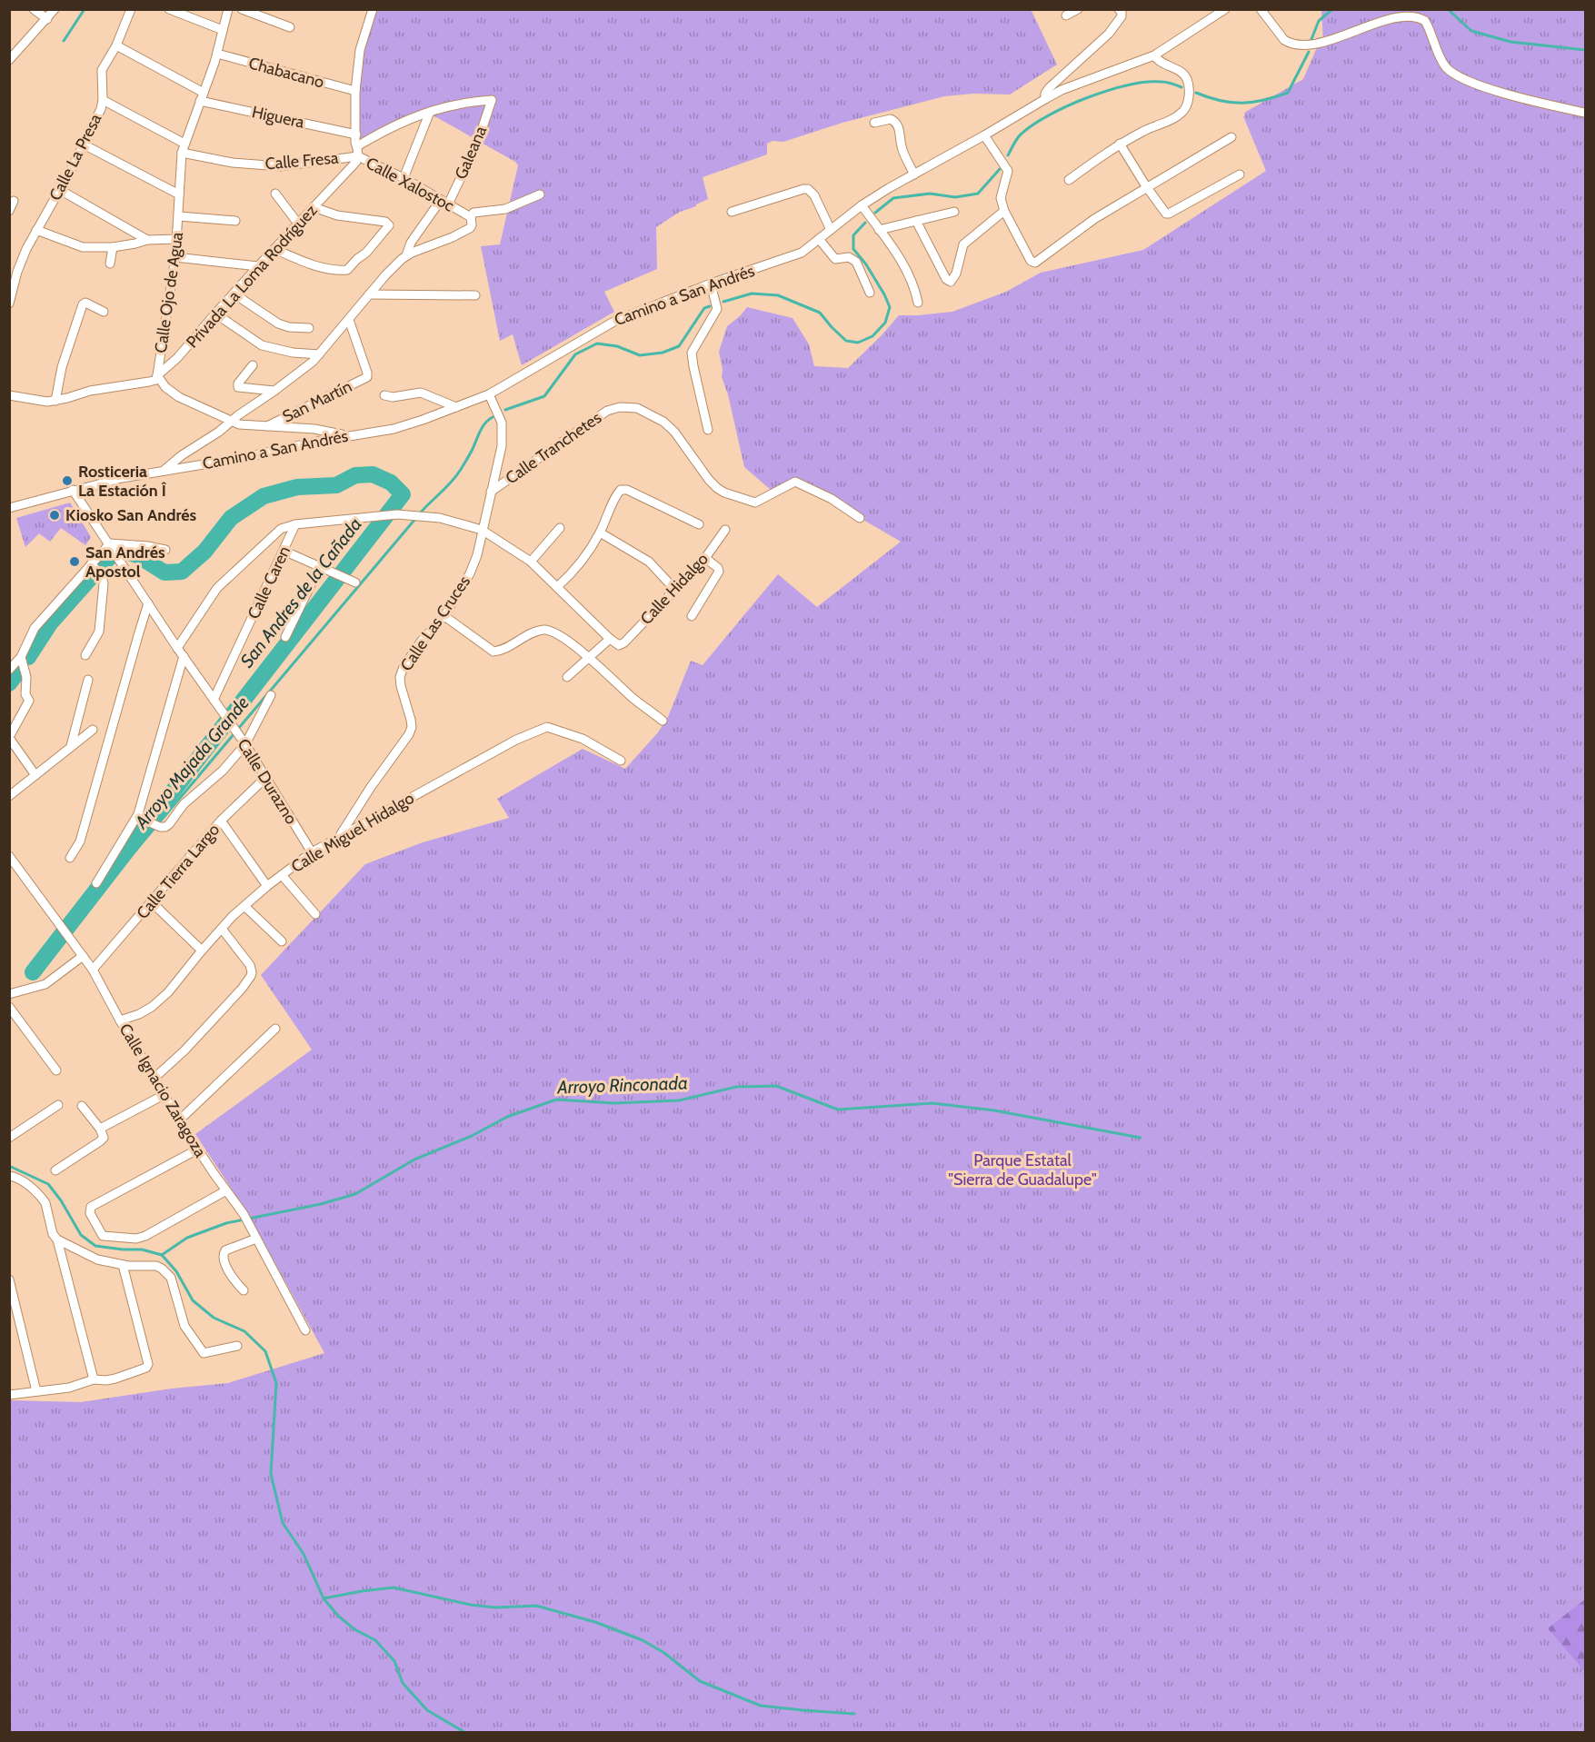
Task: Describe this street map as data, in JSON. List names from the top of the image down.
{
  "streets": {
    "street": [
      "Chabacano",
      "Higuera",
      "Galeana",
      "Calle La Presa",
      "Calle Fresa",
      "Calle Xalostoc",
      "Privada La Loma Rodríguez",
      "Calle Ojo de Agua",
      "Camino a San Andrés",
      "San Martín",
      "Calle Tranchetes",
      "Calle Caren",
      "Calle Hidalgo",
      "Calle Las Cruces",
      "Calle Durazno",
      "Calle Miguel Hidalgo",
      "Calle Tierra Largo",
      "Calle Ignacio Zaragoza"
    ]
  },
  "crossings": [
    ["Chabacano", "Calle Xalostoc"],
    ["Chabacano", "Calle Ojo de Agua"],
    ["Higuera", "Calle La Presa"],
    ["Higuera", "Calle Xalostoc"],
    ["Higuera", "Calle Ojo de Agua"],
    ["Galeana", "Calle Xalostoc"],
    ["Calle Fresa", "Calle Xalostoc"],
    ["Calle Fresa", "Privada La Loma Rodríguez"],
    ["Calle Fresa", "Calle Ojo de Agua"],
    ["Calle Xalostoc", "Privada La Loma Rodríguez"],
    ["Privada La Loma Rodríguez", "Calle Ojo de Agua"],
    ["Calle Ojo de Agua", "Camino a San Andrés"],
    ["Calle Ojo de Agua", "San Martín"],
    ["Camino a San Andrés", "Calle Las Cruces"],
    ["Camino a San Andrés", "Calle Durazno"],
    ["Calle Tranchetes", "Calle Las Cruces"],
    ["Calle Caren", "Calle Durazno"],
    ["Calle Las Cruces", "Calle Miguel Hidalgo"],
    ["Calle Durazno", "Calle Miguel Hidalgo"],
    ["Calle Durazno", "Calle Tierra Largo"],
    ["Calle Miguel Hidalgo", "Calle Ignacio Zaragoza"],
    ["Calle Tierra Largo", "Calle Ignacio Zaragoza"]
  ],
  "water": ["San Andres de la Cañada", "Arroyo Majada Grande", "Arroyo Rinconada"],
  "parks": ["Parque Estatal \"Sierra de Guadalupe\""],
  "places": ["Rosticeria La Estación Î", "Kiosko San Andrés", "San Andrés Apostol"]
}
